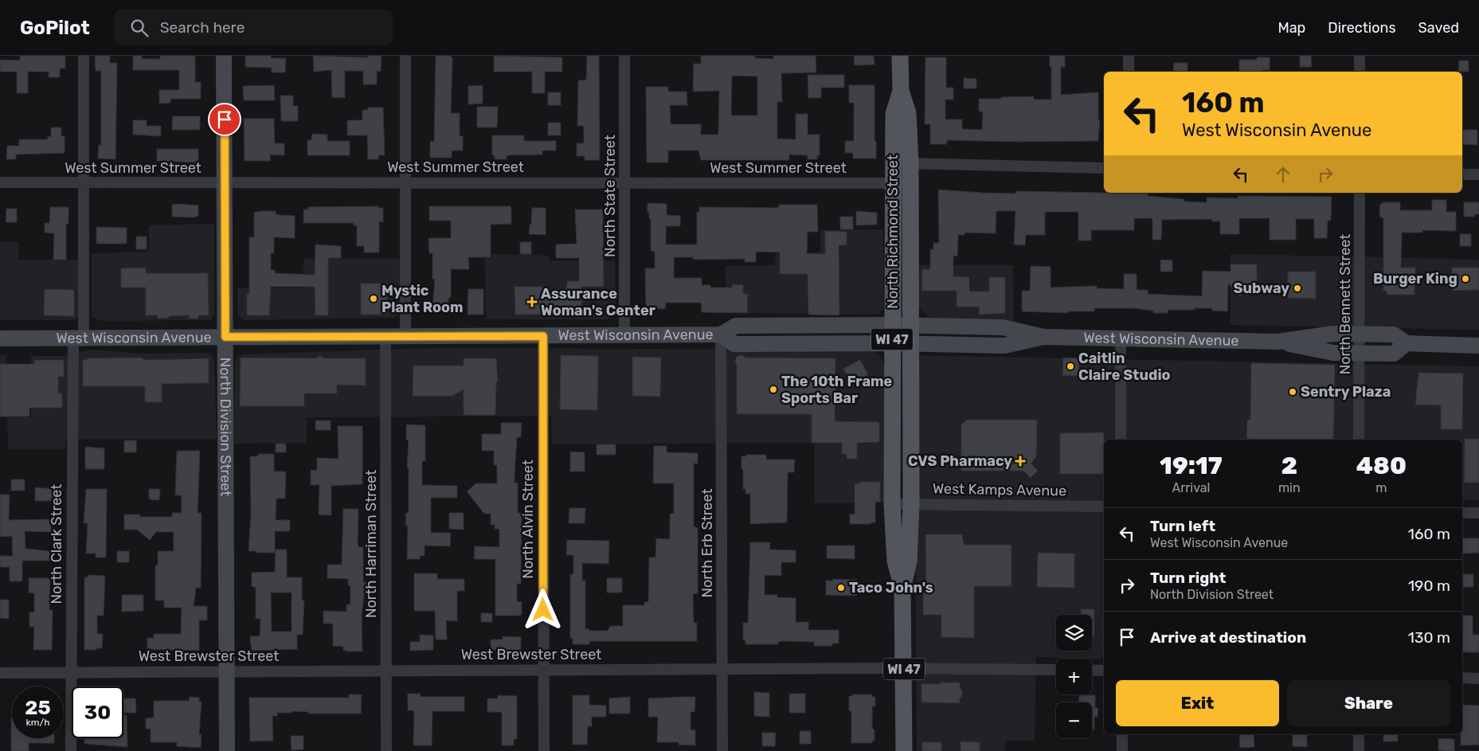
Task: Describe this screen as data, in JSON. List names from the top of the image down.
{
  "streets": {
    "main road": [
      "North Richmond Street",
      "West Wisconsin Avenue",
      "WI 47",
      "North Division Street"
    ],
    "street": [
      "West Summer Street",
      "North State Street",
      "North Bennett Street",
      "West Kamps Avenue",
      "North Alvin Street",
      "North Erb Street",
      "North Clark Street",
      "North Harriman Street",
      "West Brewster Street"
    ]
  },
  "crossings": [
    ["West Summer Street", "North State Street"],
    ["West Summer Street", "North Richmond Street"],
    ["West Summer Street", "North Division Street"],
    ["West Summer Street", "North Clark Street"],
    ["North State Street", "West Wisconsin Avenue"],
    ["North Richmond Street", "West Wisconsin Avenue"],
    ["North Richmond Street", "West Kamps Avenue"],
    ["North Richmond Street", "West Brewster Street"],
    ["North Bennett Street", "West Wisconsin Avenue"],
    ["West Wisconsin Avenue", "North Division Street"],
    ["West Wisconsin Avenue", "North Alvin Street"],
    ["West Wisconsin Avenue", "North Erb Street"],
    ["West Wisconsin Avenue", "North Clark Street"],
    ["West Wisconsin Avenue", "North Harriman Street"],
    ["North Division Street", "West Brewster Street"],
    ["North Alvin Street", "West Brewster Street"],
    ["North Erb Street", "West Brewster Street"],
    ["North Clark Street", "West Brewster Street"],
    ["North Harriman Street", "West Brewster Street"]
  ],
  "places": {
    "other": [
      "Burger King",
      "Subway",
      "Mystic Plant Room",
      "Caitlin Claire Studio",
      "The 10th Frame Sports Bar",
      "Sentry Plaza",
      "Taco John's"
    ],
    "health": ["Assurance Woman's Center", "CVS Pharmacy"]
  },
  "page": {
    "header": "GoPilot",
    "search": "Search here",
    "nav": ["Map", "Directions", "Saved"],
    "turn": ["160 m", "West Wisconsin Avenue"],
    "eta": [
      "19:17",
      "Arrival",
      "2",
      "min",
      "480",
      "m"
    ],
    "list": [
      {
        "name": "Turn left",
        "note": "West Wisconsin Avenue",
        "value": "160 m"
      },
      {
        "name": "Turn right",
        "note": "North Division Street",
        "value": "190 m"
      },
      {
        "name": "Arrive at destination",
        "value": "130 m"
      }
    ],
    "map_buttons": ["+", "−"],
    "buttons": ["Exit", "Share"],
    "speed": "25 km/h",
    "limit": "30"
  }
}
